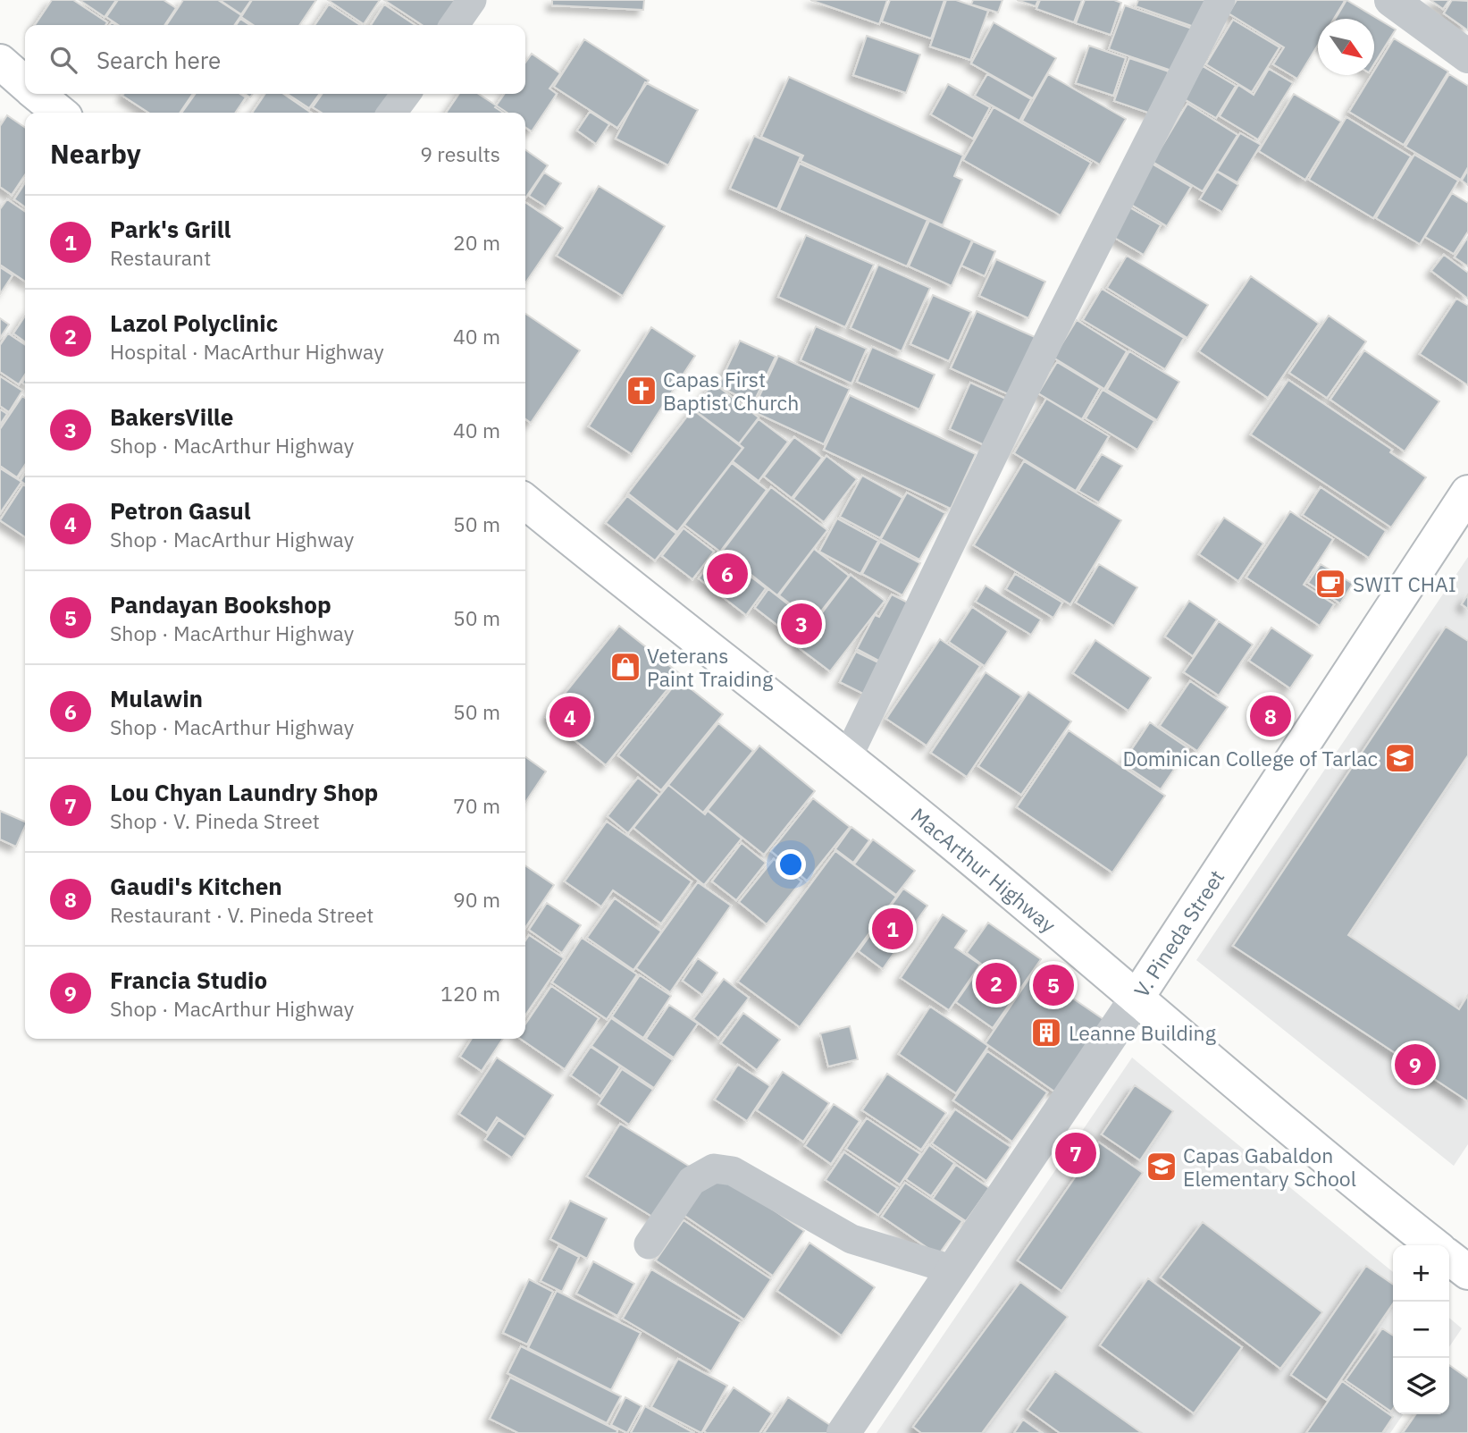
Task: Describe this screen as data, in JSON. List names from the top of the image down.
{
  "streets": {
    "main road": ["MacArthur Highway", "V. Pineda Street"]
  },
  "crossings": [
    ["MacArthur Highway", "V. Pineda Street"]
  ],
  "places": {
    "church": ["Capas First Baptist Church"],
    "cafe": ["SWIT CHAI"],
    "shop": ["Veterans Paint Traiding"],
    "school or university": ["Dominican College of Tarlac", "Capas Gabaldon Elementary School"],
    "building": ["Leanne Building"]
  },
  "north": "bottom right",
  "page": {
    "search": "Search here",
    "heading": ["Nearby", "9 results"],
    "list": [
      {
        "mark": "1",
        "name": "Park's Grill",
        "note": "Restaurant",
        "value": "20 m"
      },
      {
        "mark": "2",
        "name": "Lazol Polyclinic",
        "note": "Hospital · MacArthur Highway",
        "value": "40 m"
      },
      {
        "mark": "3",
        "name": "BakersVille",
        "note": "Shop · MacArthur Highway",
        "value": "40 m"
      },
      {
        "mark": "4",
        "name": "Petron Gasul",
        "note": "Shop · MacArthur Highway",
        "value": "50 m"
      },
      {
        "mark": "5",
        "name": "Pandayan Bookshop",
        "note": "Shop · MacArthur Highway",
        "value": "50 m"
      },
      {
        "mark": "6",
        "name": "Mulawin",
        "note": "Shop · MacArthur Highway",
        "value": "50 m"
      },
      {
        "mark": "7",
        "name": "Lou Chyan Laundry Shop",
        "note": "Shop · V. Pineda Street",
        "value": "70 m"
      },
      {
        "mark": "8",
        "name": "Gaudi's Kitchen",
        "note": "Restaurant · V. Pineda Street",
        "value": "90 m"
      },
      {
        "mark": "9",
        "name": "Francia Studio",
        "note": "Shop · MacArthur Highway",
        "value": "120 m"
      }
    ],
    "pins": [
      "6",
      "3",
      "8",
      "4",
      "1",
      "2",
      "5",
      "9",
      "7"
    ],
    "map_buttons": ["+", "−"]
  }
}
